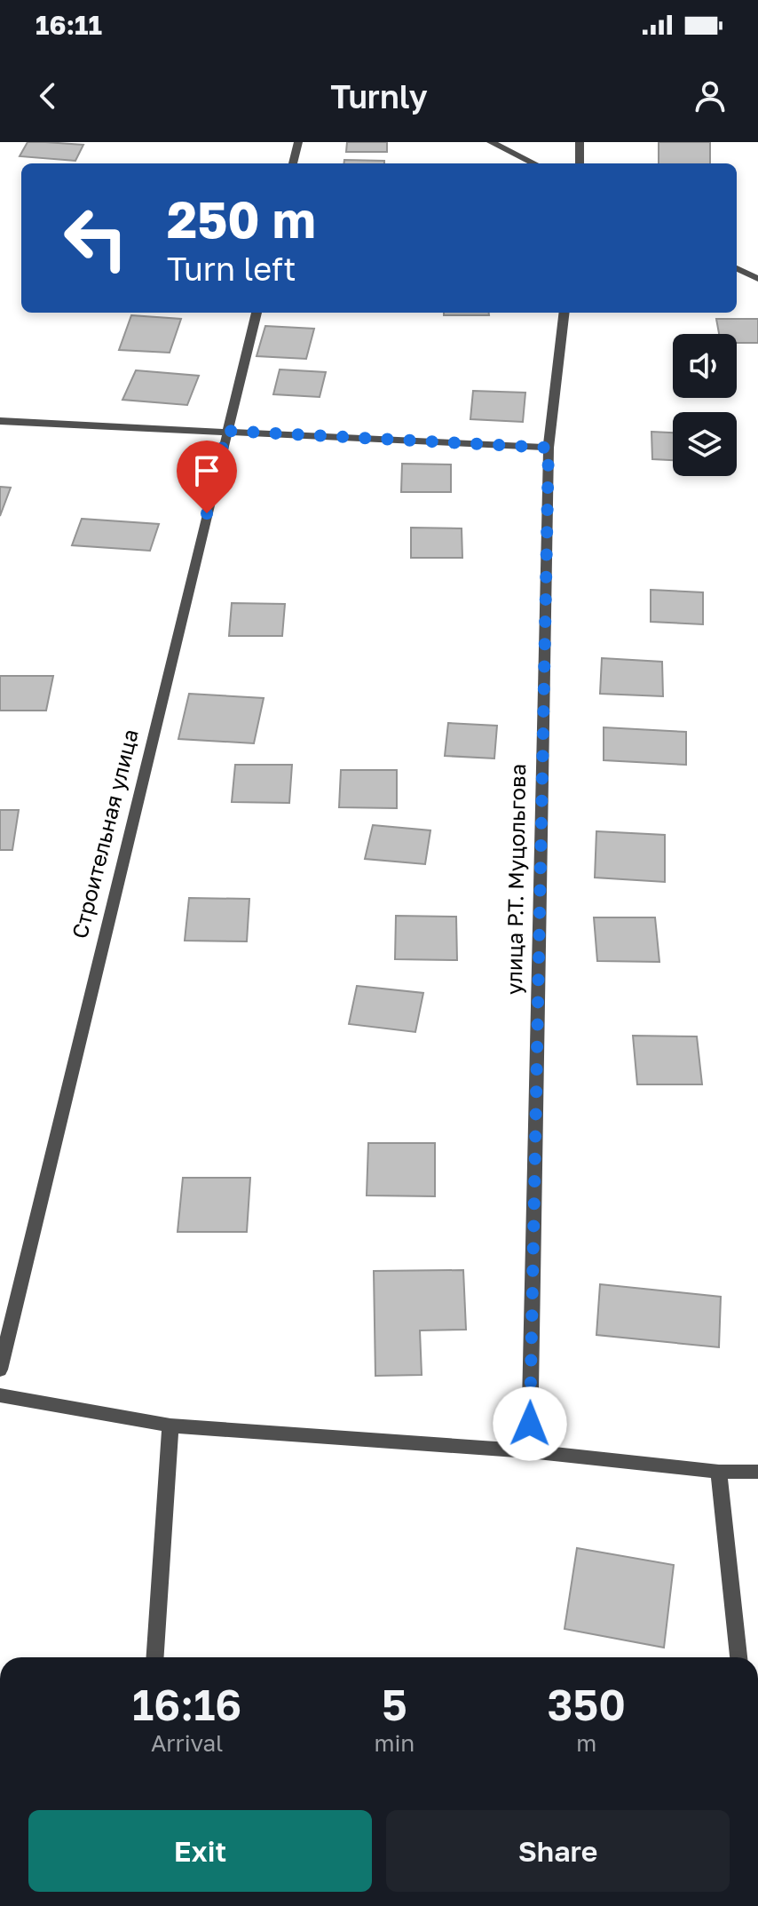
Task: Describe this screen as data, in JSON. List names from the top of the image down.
{
  "streets": {
    "street": ["Строительная улица", "улица Р.Т. Муцольгова"]
  },
  "page": {
    "status": "16:11",
    "header": "Turnly",
    "turn": ["250 m", "Turn left"],
    "eta": [
      "16:16",
      "Arrival",
      "5",
      "min",
      "350",
      "m"
    ],
    "buttons": ["Exit", "Share"]
  }
}
